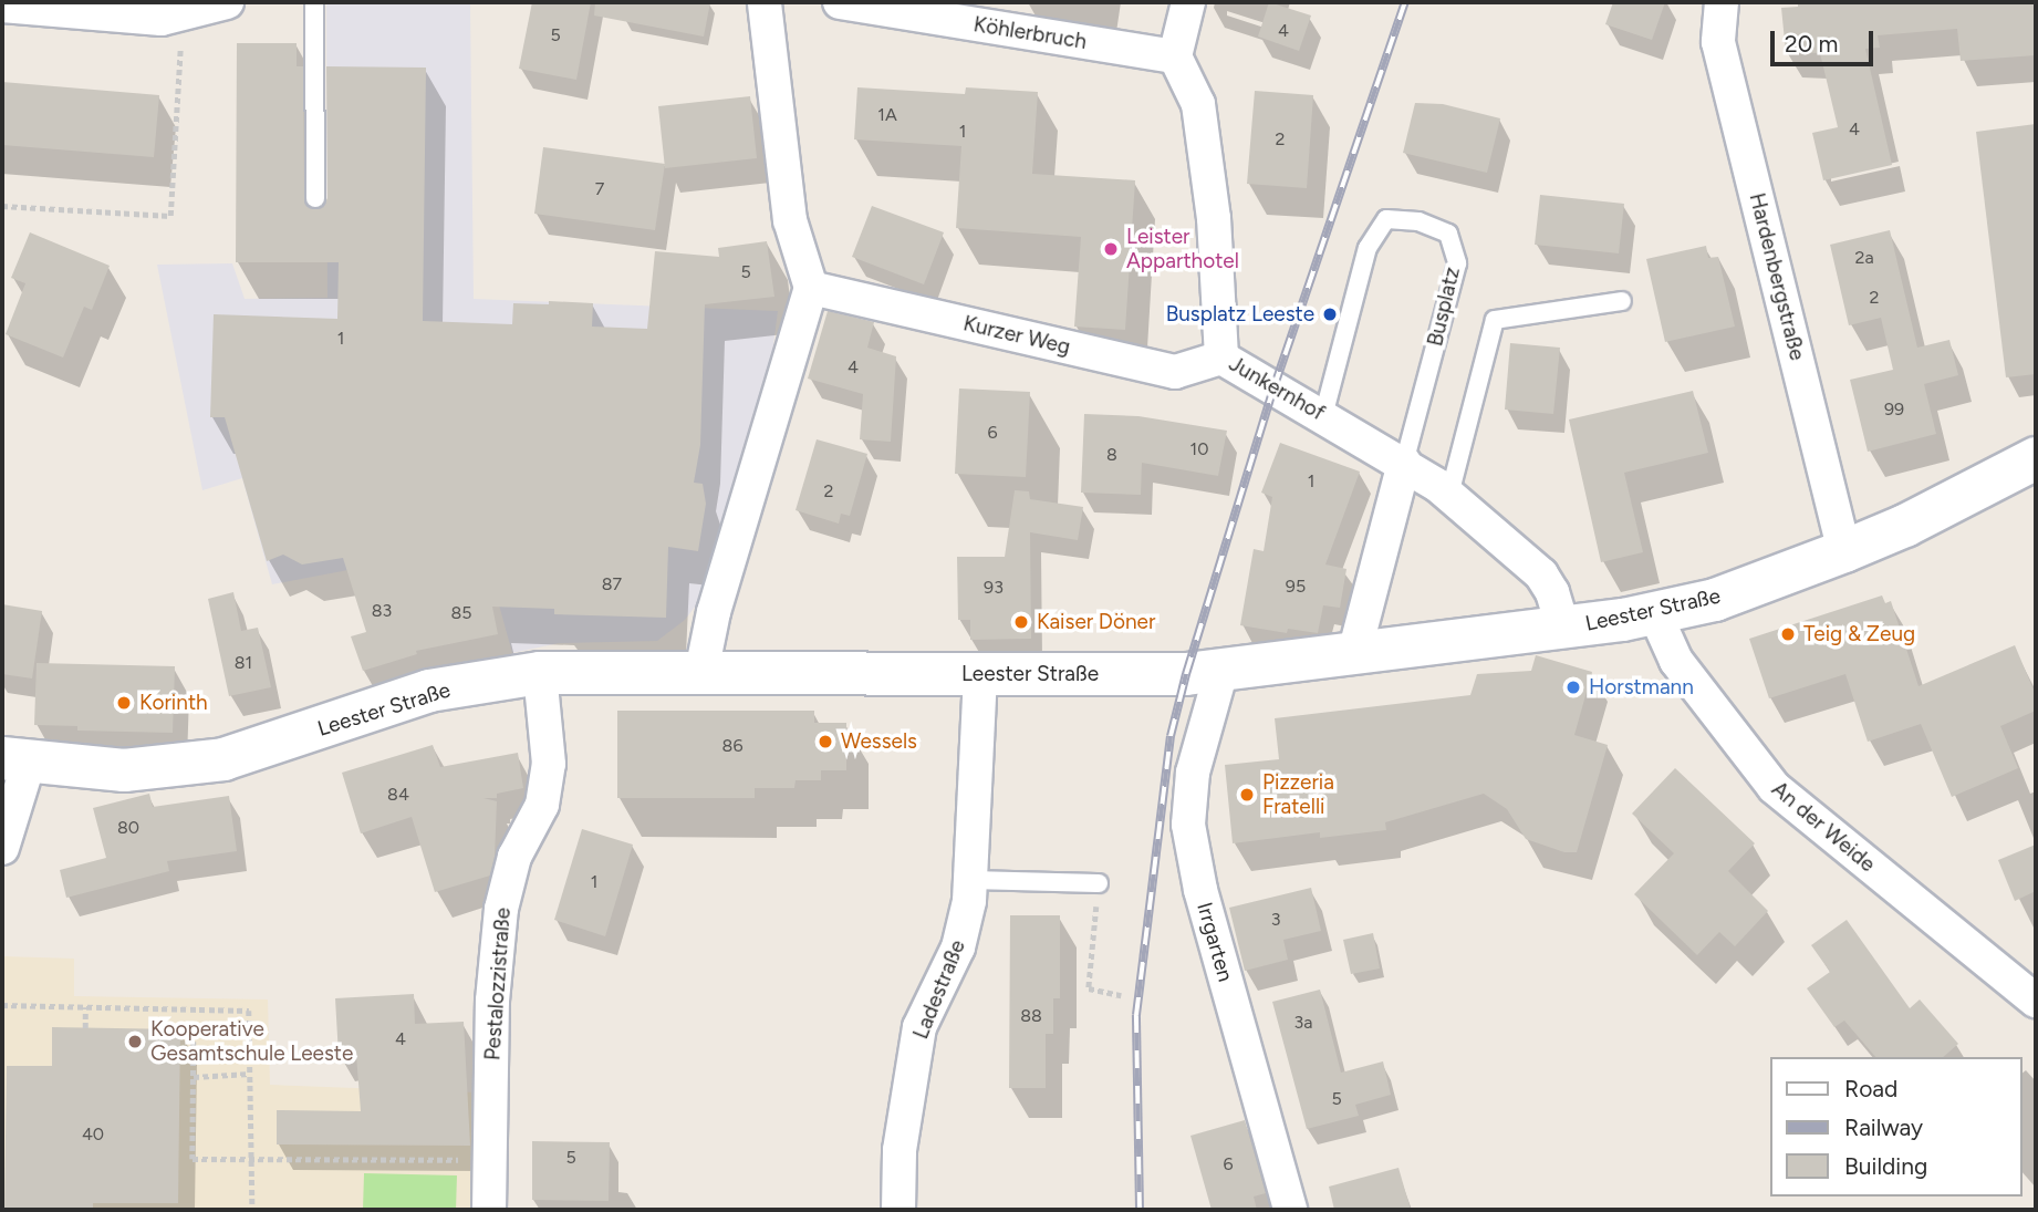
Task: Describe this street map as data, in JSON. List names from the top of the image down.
{
  "streets": {
    "street": [
      "Köhlerbruch",
      "Hardenbergstraße",
      "Busplatz",
      "Kurzer Weg",
      "Junkernhof",
      "Leester Straße",
      "An der Weide",
      "Irrgarten",
      "Pestalozzistraße",
      "Ladestraße"
    ]
  },
  "crossings": [
    ["Köhlerbruch", "Junkernhof"],
    ["Hardenbergstraße", "Leester Straße"],
    ["Busplatz", "Junkernhof"],
    ["Busplatz", "Leester Straße"],
    ["Kurzer Weg", "Junkernhof"],
    ["Leester Straße", "An der Weide"],
    ["Leester Straße", "Irrgarten"],
    ["Leester Straße", "Pestalozzistraße"],
    ["Leester Straße", "Ladestraße"]
  ],
  "places": [
    "Leister Apparthotel",
    "Busplatz Leeste",
    "Kaiser Döner",
    "Teig & Zeug",
    "Horstmann",
    "Korinth",
    "Wessels",
    "Pizzeria Fratelli",
    "Kooperative Gesamtschule Leeste"
  ],
  "house_numbers": [
    "4",
    "5",
    "1A",
    "4",
    "1",
    "2",
    "7",
    "2a",
    "5",
    "2",
    "1",
    "4",
    "99",
    "6",
    "10",
    "8",
    "1",
    "2",
    "87",
    "95",
    "93",
    "83",
    "85",
    "81",
    "86",
    "84",
    "80",
    "1",
    "3",
    "88",
    "3a",
    "4",
    "5",
    "40",
    "5",
    "6"
  ],
  "legend": ["Road", "Railway", "Building"],
  "scale_bar": "20 m"
}
